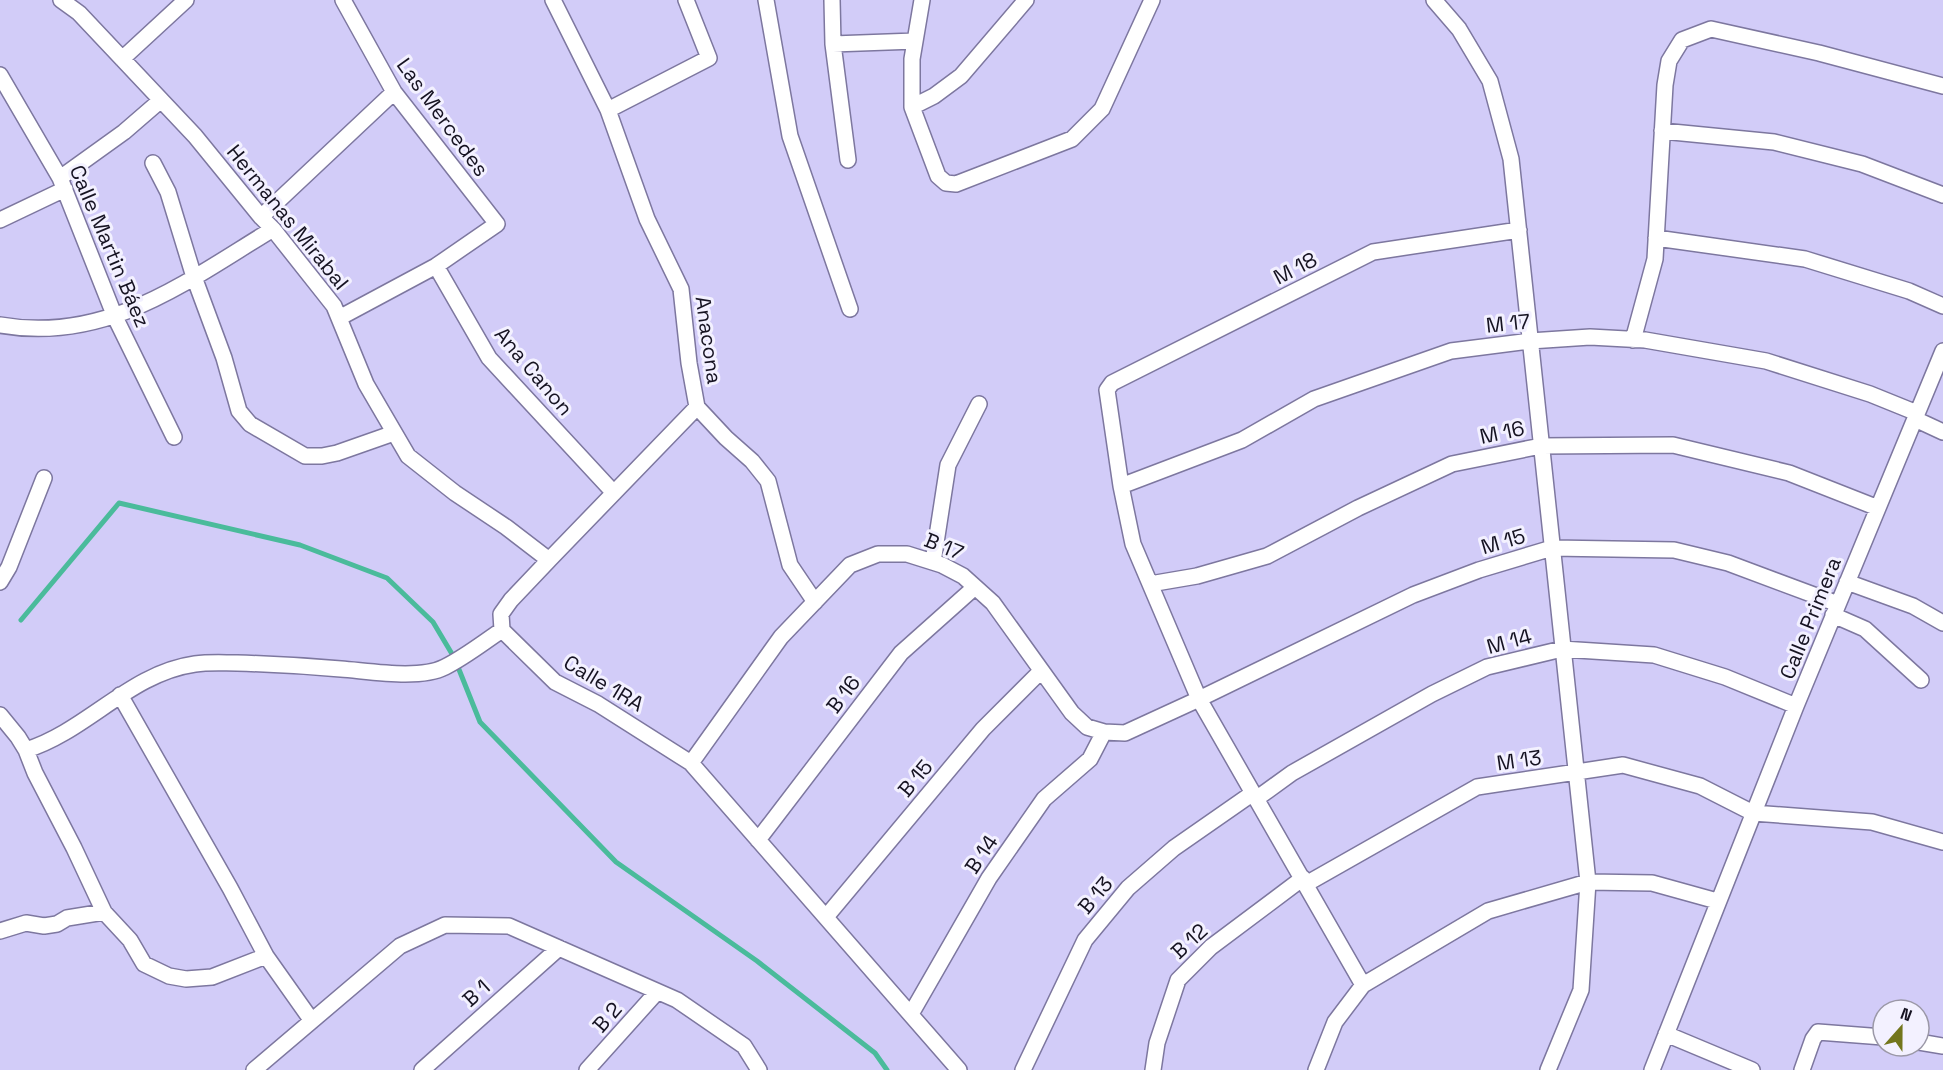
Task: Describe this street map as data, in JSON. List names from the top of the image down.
{
  "streets": {
    "street": [
      "Las Mercedes",
      "Hermanas Mirabal",
      "Calle Martin Báez",
      "M 18",
      "M 17",
      "Anacona",
      "Ana Canon",
      "M 16",
      "M 15",
      "B 17",
      "Calle Primera",
      "M 14",
      "Calle 1RA",
      "B 16",
      "M 13",
      "B 15",
      "B 14",
      "B 13",
      "B 12",
      "B 1",
      "B 2"
    ]
  },
  "crossings": [
    ["Las Mercedes", "Ana Canon"],
    ["M 18", "M 17"],
    ["M 17", "Calle Primera"],
    ["Anacona", "B 17"],
    ["M 16", "Calle Primera"],
    ["M 15", "Calle Primera"],
    ["B 17", "Calle 1RA"],
    ["B 17", "B 16"],
    ["B 17", "B 15"],
    ["B 17", "B 14"],
    ["Calle Primera", "M 14"],
    ["Calle Primera", "M 13"],
    ["M 14", "B 13"],
    ["Calle 1RA", "B 16"],
    ["Calle 1RA", "B 15"],
    ["Calle 1RA", "B 14"],
    ["M 13", "B 12"]
  ],
  "north": "top"
}
